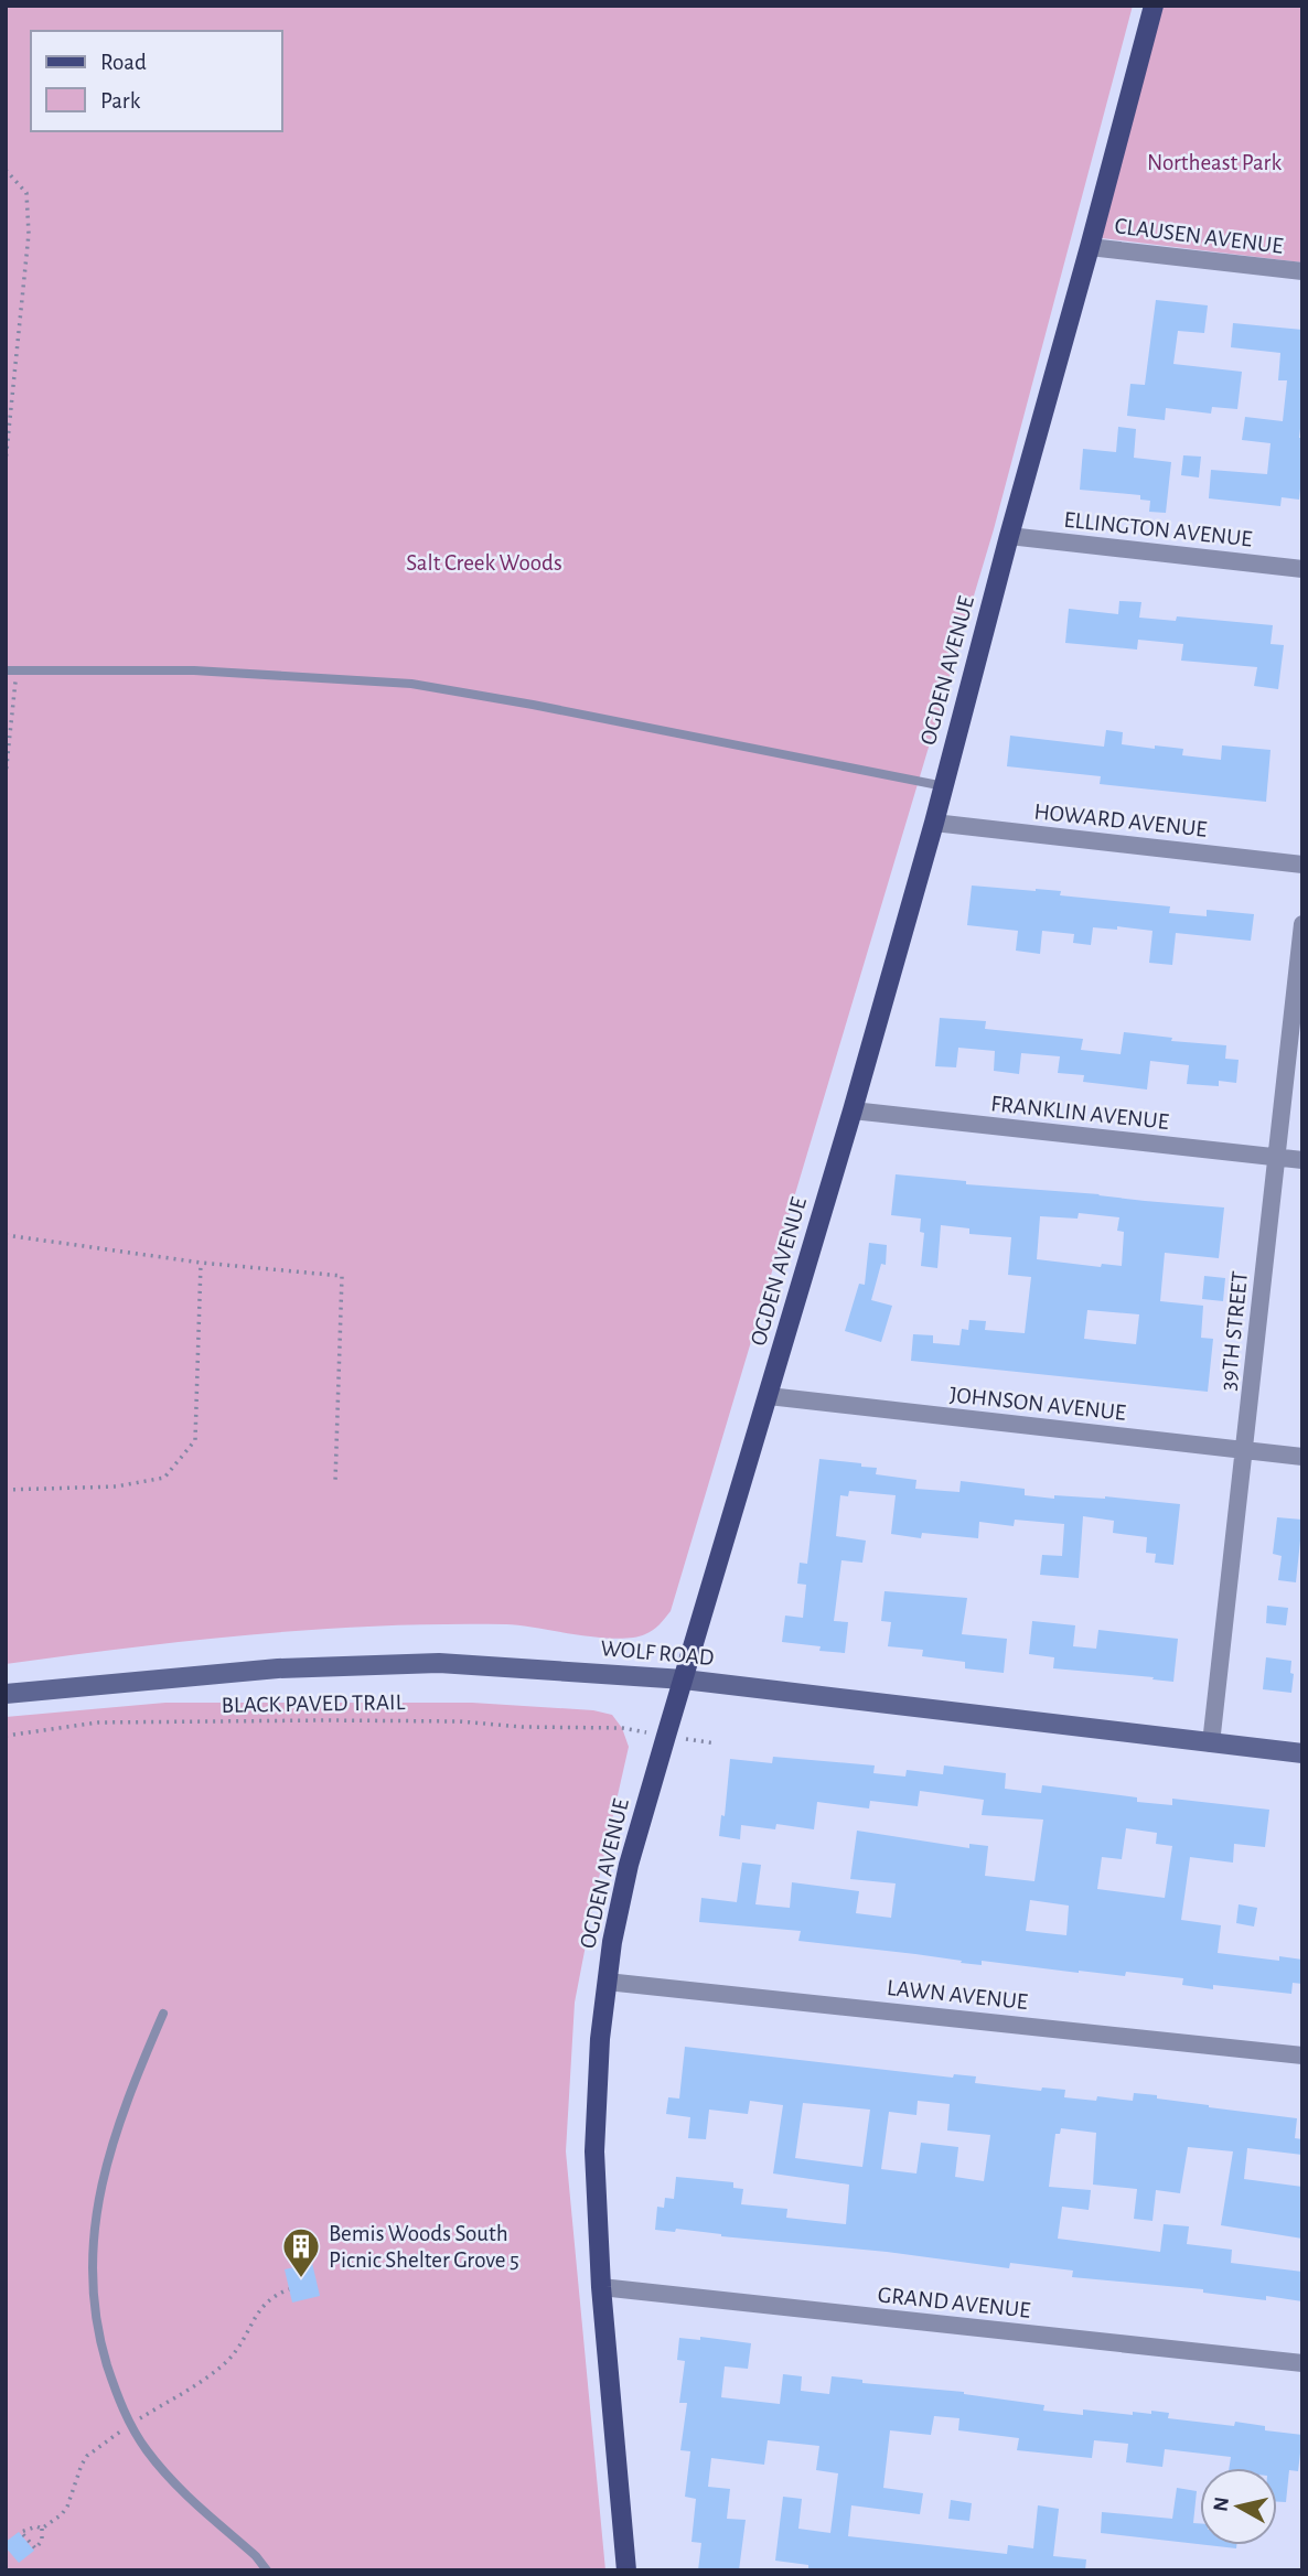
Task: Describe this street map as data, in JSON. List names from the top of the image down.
{
  "streets": {
    "main road": ["OGDEN AVENUE", "WOLF ROAD"],
    "street": [
      "CLAUSEN AVENUE",
      "ELLINGTON AVENUE",
      "HOWARD AVENUE",
      "FRANKLIN AVENUE",
      "39TH STREET",
      "JOHNSON AVENUE",
      "LAWN AVENUE",
      "GRAND AVENUE"
    ],
    "path": ["BLACK PAVED TRAIL"]
  },
  "crossings": [
    ["CLAUSEN AVENUE", "OGDEN AVENUE"],
    ["ELLINGTON AVENUE", "OGDEN AVENUE"],
    ["OGDEN AVENUE", "HOWARD AVENUE"],
    ["OGDEN AVENUE", "FRANKLIN AVENUE"],
    ["OGDEN AVENUE", "JOHNSON AVENUE"],
    ["OGDEN AVENUE", "WOLF ROAD"],
    ["OGDEN AVENUE", "LAWN AVENUE"],
    ["OGDEN AVENUE", "GRAND AVENUE"],
    ["FRANKLIN AVENUE", "39TH STREET"],
    ["39TH STREET", "JOHNSON AVENUE"],
    ["39TH STREET", "WOLF ROAD"]
  ],
  "parks": ["Northeast Park", "Salt Creek Woods"],
  "places": {
    "building": ["Bemis Woods South Picnic Shelter Grove 5"]
  },
  "legend": ["Road", "Park"],
  "north": "left"
}
